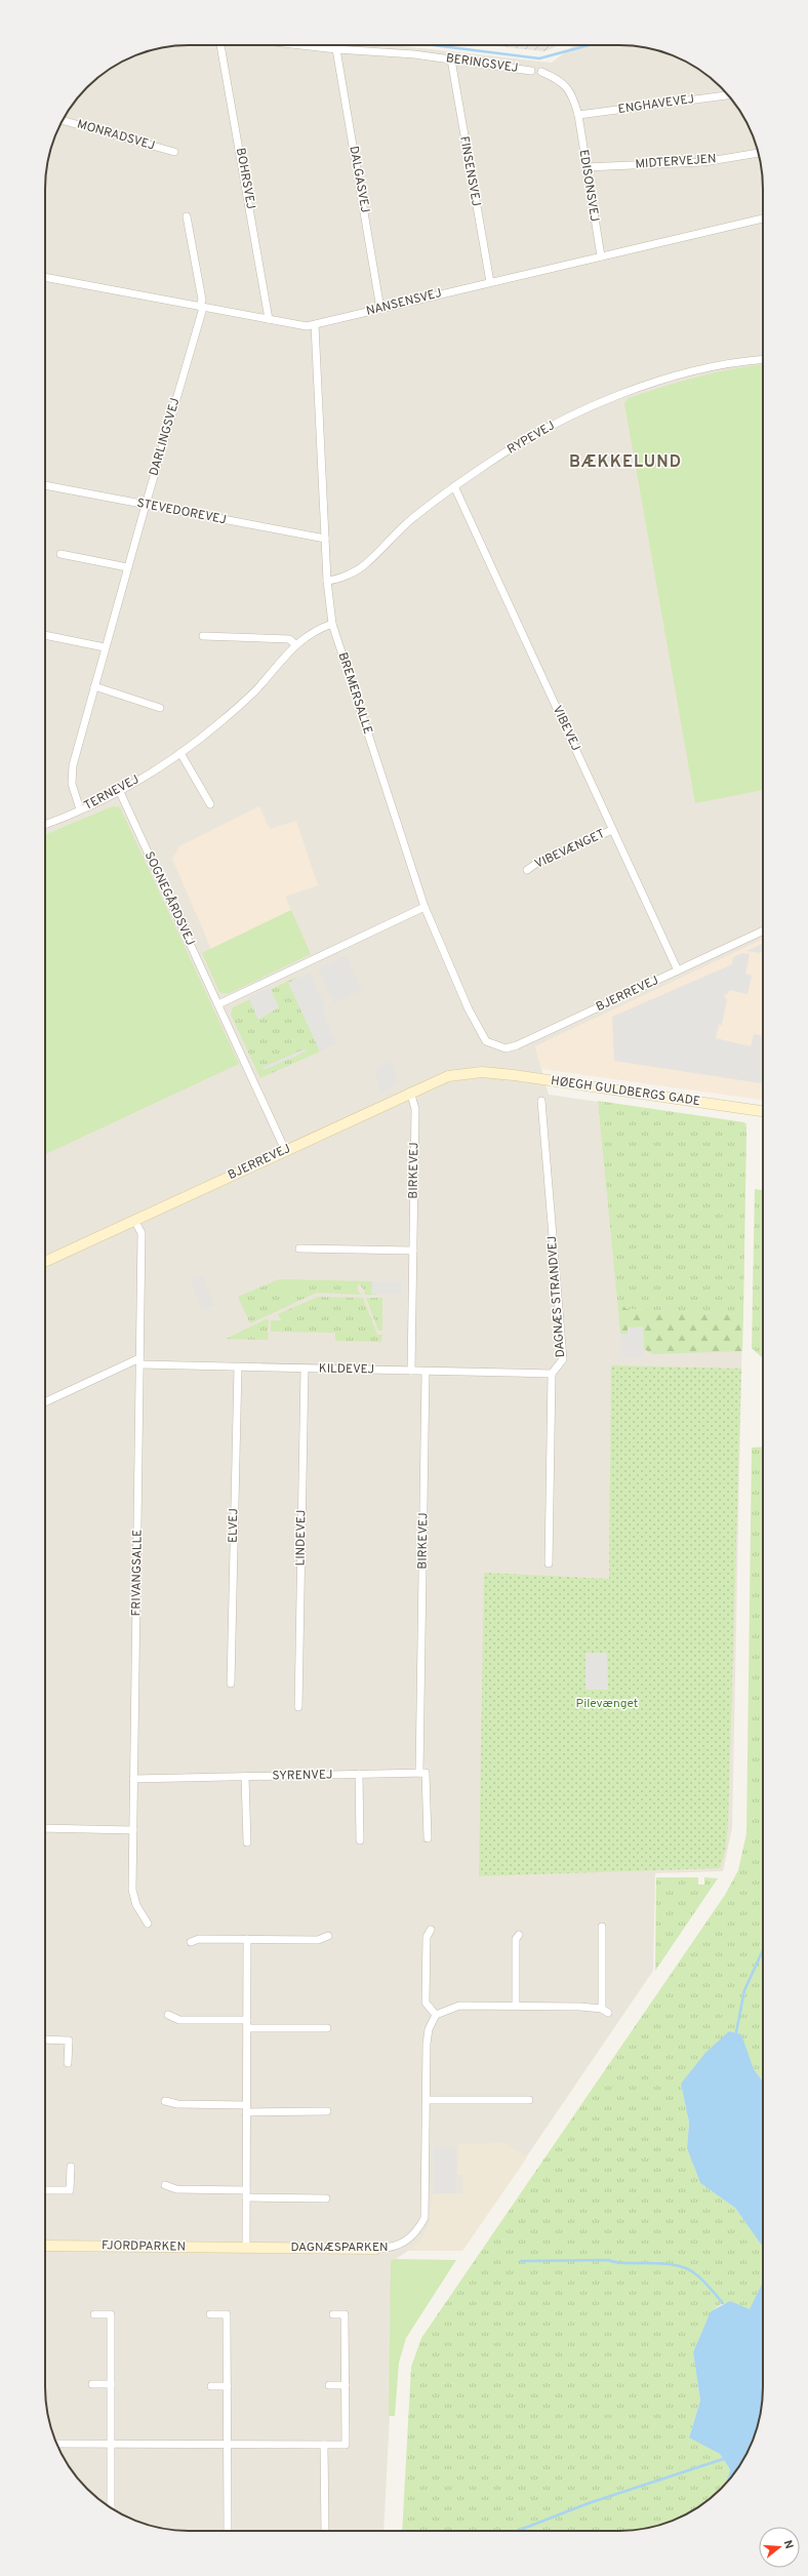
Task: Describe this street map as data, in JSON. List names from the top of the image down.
{
  "streets": {
    "street": [
      "BERINGSVEJ",
      "ENGHAVEVEJ",
      "MONRADSVEJ",
      "MIDTERVEJEN",
      "FINSENSVEJ",
      "BOHRSVEJ",
      "DALGASVEJ",
      "EDISONSVEJ",
      "NANSENSVEJ",
      "DARLINGSVEJ",
      "RYPEVEJ",
      "STEVEDOREVEJ",
      "BREMERSALLE",
      "VIBEVEJ",
      "TERNEVEJ",
      "VIBEVÆNGET",
      "SOGNEGÅRDSVEJ",
      "BJERREVEJ",
      "HØEGH GULDBERGS GADE",
      "BIRKEVEJ",
      "DAGNÆS STRANDVEJ",
      "KILDEVEJ",
      "ELVEJ",
      "LINDEVEJ",
      "FRIVANGSALLE",
      "SYRENVEJ",
      "FJORDPARKEN",
      "DAGNÆSPARKEN"
    ]
  },
  "crossings": [
    ["BERINGSVEJ", "FINSENSVEJ"],
    ["BERINGSVEJ", "DALGASVEJ"],
    ["ENGHAVEVEJ", "EDISONSVEJ"],
    ["MIDTERVEJEN", "EDISONSVEJ"],
    ["FINSENSVEJ", "NANSENSVEJ"],
    ["BOHRSVEJ", "NANSENSVEJ"],
    ["DALGASVEJ", "NANSENSVEJ"],
    ["EDISONSVEJ", "NANSENSVEJ"],
    ["NANSENSVEJ", "DARLINGSVEJ"],
    ["NANSENSVEJ", "BREMERSALLE"],
    ["DARLINGSVEJ", "STEVEDOREVEJ"],
    ["DARLINGSVEJ", "TERNEVEJ"],
    ["RYPEVEJ", "BREMERSALLE"],
    ["RYPEVEJ", "VIBEVEJ"],
    ["STEVEDOREVEJ", "BREMERSALLE"],
    ["BREMERSALLE", "TERNEVEJ"],
    ["BREMERSALLE", "BJERREVEJ"],
    ["VIBEVEJ", "VIBEVÆNGET"],
    ["VIBEVEJ", "BJERREVEJ"],
    ["TERNEVEJ", "SOGNEGÅRDSVEJ"],
    ["SOGNEGÅRDSVEJ", "BJERREVEJ"],
    ["BJERREVEJ", "HØEGH GULDBERGS GADE"],
    ["BJERREVEJ", "BIRKEVEJ"],
    ["BJERREVEJ", "FRIVANGSALLE"],
    ["BIRKEVEJ", "KILDEVEJ"],
    ["BIRKEVEJ", "SYRENVEJ"],
    ["DAGNÆS STRANDVEJ", "KILDEVEJ"],
    ["KILDEVEJ", "ELVEJ"],
    ["KILDEVEJ", "LINDEVEJ"],
    ["KILDEVEJ", "FRIVANGSALLE"],
    ["FRIVANGSALLE", "SYRENVEJ"],
    ["FJORDPARKEN", "DAGNÆSPARKEN"]
  ],
  "districts": ["BÆKKELUND"],
  "parks": ["Pilevænget"],
  "north": "right"
}
